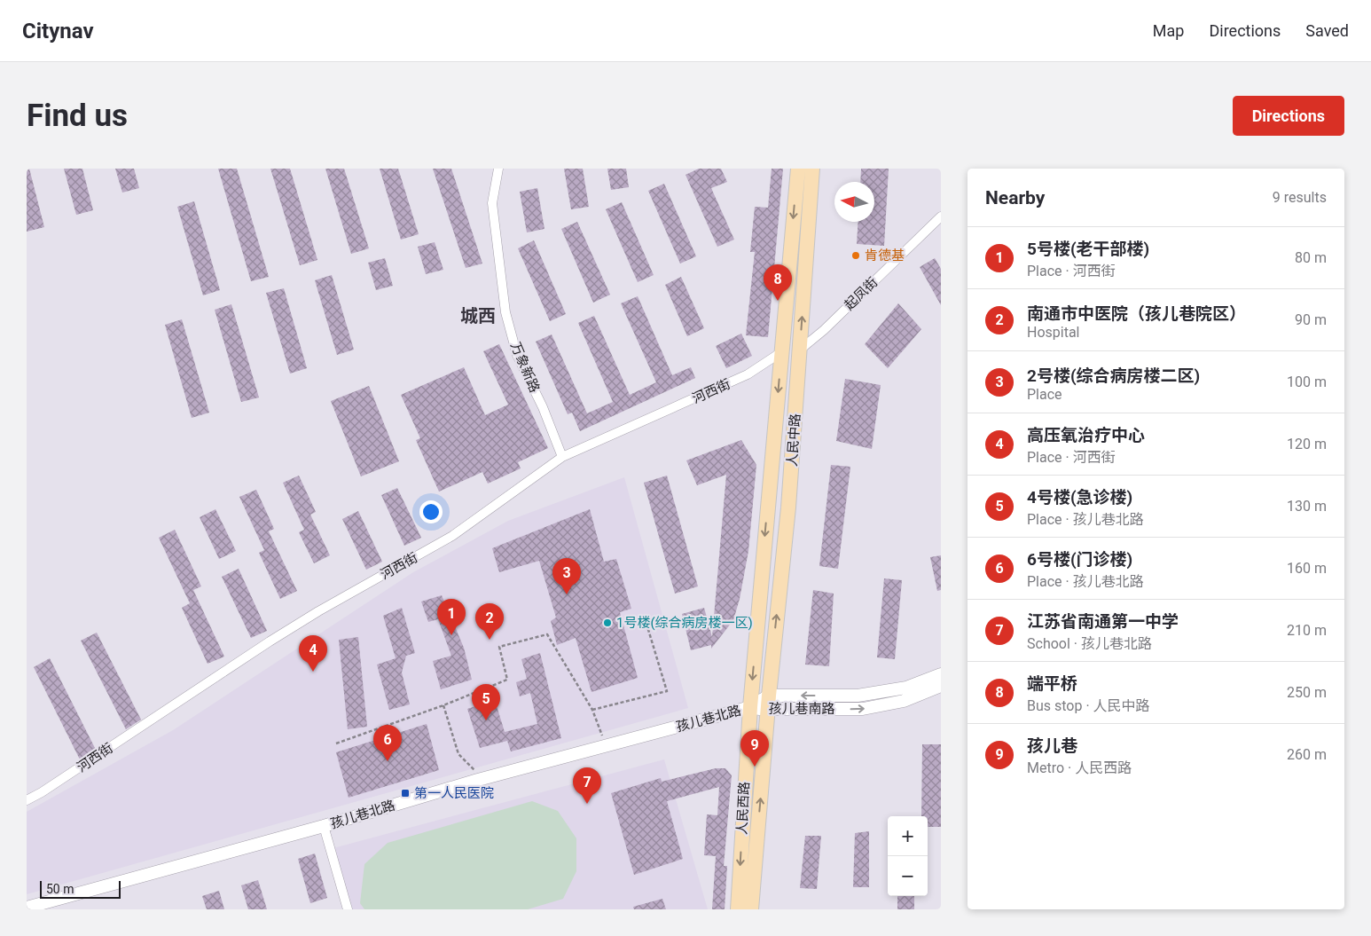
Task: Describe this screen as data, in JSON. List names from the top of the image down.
{
  "streets": {
    "main road": [
      "人民中路",
      "孩儿巷南路",
      "孩儿巷北路",
      "人民西路"
    ],
    "street": ["起凤街", "万象新路", "河西街"]
  },
  "crossings": [
    ["起凤街", "人民中路"],
    ["万象新路", "河西街"],
    ["河西街", "人民中路"],
    ["人民中路", "孩儿巷南路"],
    ["人民中路", "孩儿巷北路"],
    ["人民中路", "人民西路"],
    ["孩儿巷南路", "孩儿巷北路"],
    ["孩儿巷南路", "人民西路"],
    ["孩儿巷北路", "人民西路"]
  ],
  "districts": ["城西"],
  "places": {
    "other": ["肯德基", "1号楼(综合病房楼一区)"],
    "transit": ["第一人民医院"]
  },
  "scale_bar": "50 m",
  "north": "left",
  "page": {
    "header": "Citynav",
    "nav": ["Map", "Directions", "Saved"],
    "buttons": "Directions",
    "title": "Find us",
    "heading": ["Nearby", "9 results"],
    "list": [
      {
        "mark": "1",
        "name": "5号楼(老干部楼)",
        "note": "Place · 河西街",
        "value": "80 m"
      },
      {
        "mark": "2",
        "name": "南通市中医院（孩儿巷院区）",
        "note": "Hospital",
        "value": "90 m"
      },
      {
        "mark": "3",
        "name": "2号楼(综合病房楼二区)",
        "note": "Place",
        "value": "100 m"
      },
      {
        "mark": "4",
        "name": "高压氧治疗中心",
        "note": "Place · 河西街",
        "value": "120 m"
      },
      {
        "mark": "5",
        "name": "4号楼(急诊楼)",
        "note": "Place · 孩儿巷北路",
        "value": "130 m"
      },
      {
        "mark": "6",
        "name": "6号楼(门诊楼)",
        "note": "Place · 孩儿巷北路",
        "value": "160 m"
      },
      {
        "mark": "7",
        "name": "江苏省南通第一中学",
        "note": "School · 孩儿巷北路",
        "value": "210 m"
      },
      {
        "mark": "8",
        "name": "端平桥",
        "note": "Bus stop · 人民中路",
        "value": "250 m"
      },
      {
        "mark": "9",
        "name": "孩儿巷",
        "note": "Metro · 人民西路",
        "value": "260 m"
      }
    ],
    "pins": [
      "8",
      "3",
      "1",
      "2",
      "4",
      "5",
      "6",
      "9",
      "7"
    ],
    "map_buttons": ["+", "−"],
    "scale": "50 m"
  }
}
